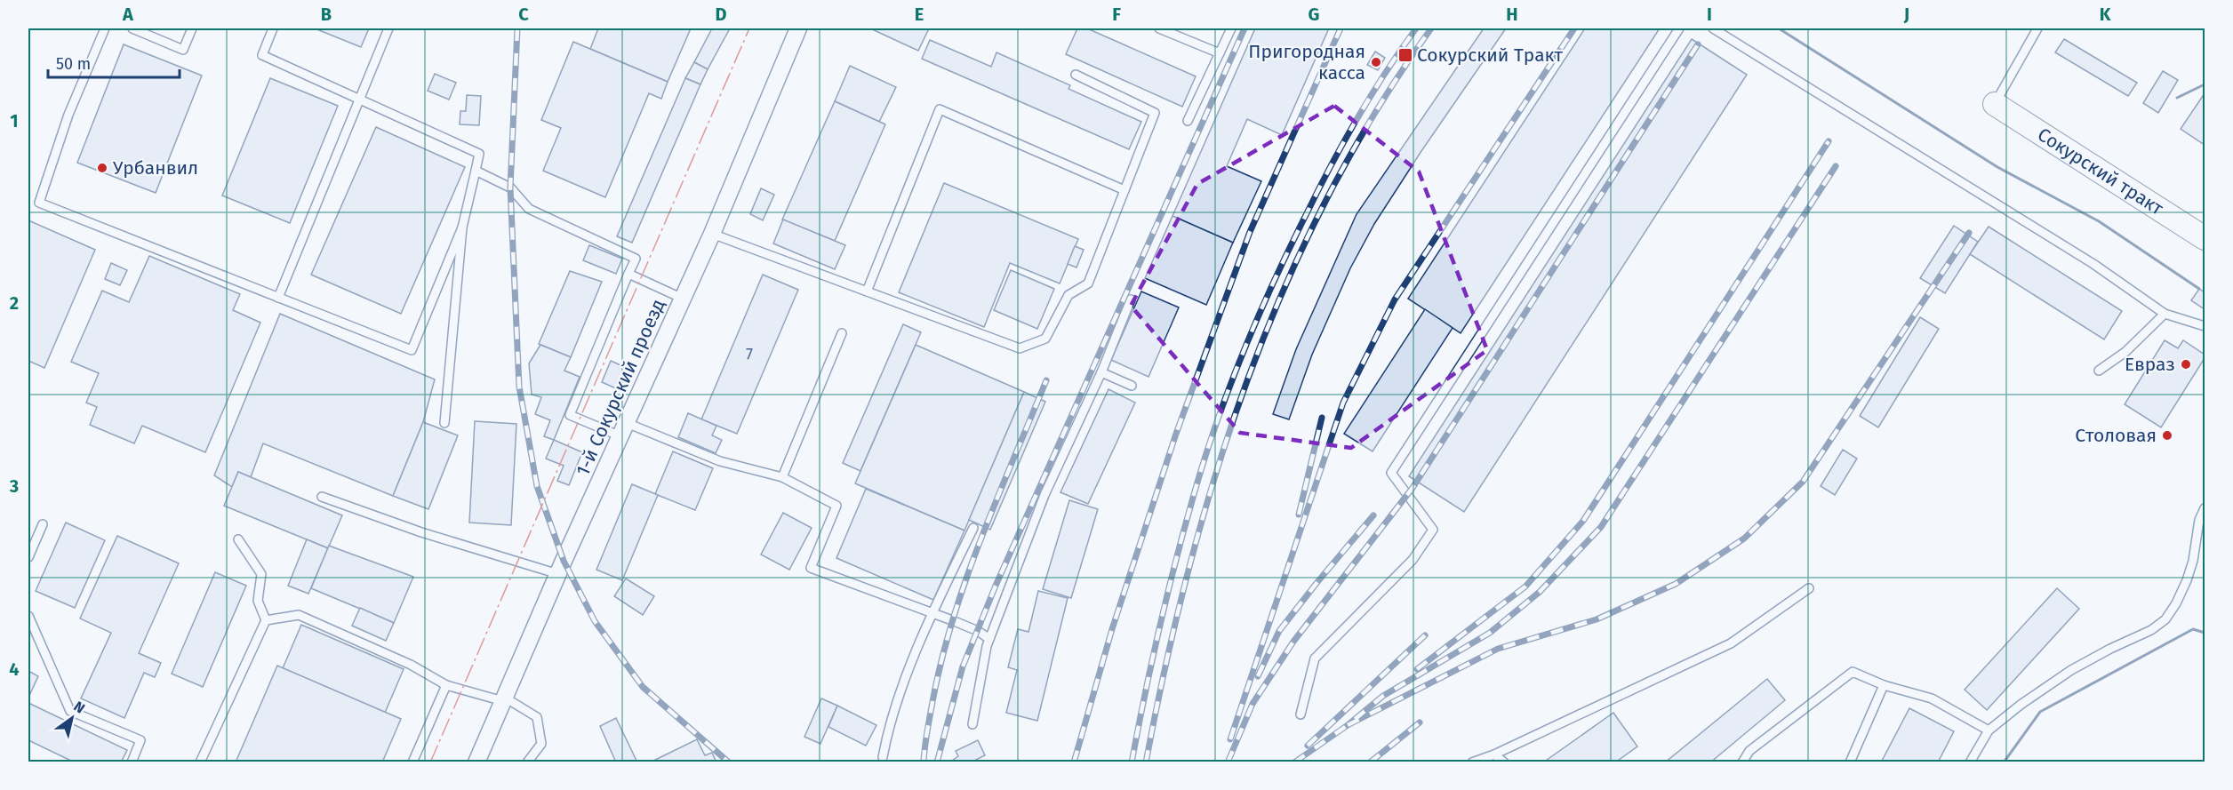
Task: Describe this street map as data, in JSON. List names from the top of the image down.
{
  "streets": {
    "street": ["Сокурский тракт", "1-й Сокурский проезд"]
  },
  "places": {
    "transit": ["Сокурский Тракт"],
    "other": [
      "Пригородная касса",
      "Урбанвил",
      "Евраз",
      "Cтоловая"
    ]
  },
  "house_numbers": ["7"],
  "scale_bar": "50 m",
  "north": "top right",
  "grid": {
    "columns": [
      "A",
      "B",
      "C",
      "D",
      "E",
      "F",
      "G",
      "H",
      "I",
      "J",
      "K"
    ],
    "rows": [
      "1",
      "2",
      "3",
      "4"
    ]
  }
}
